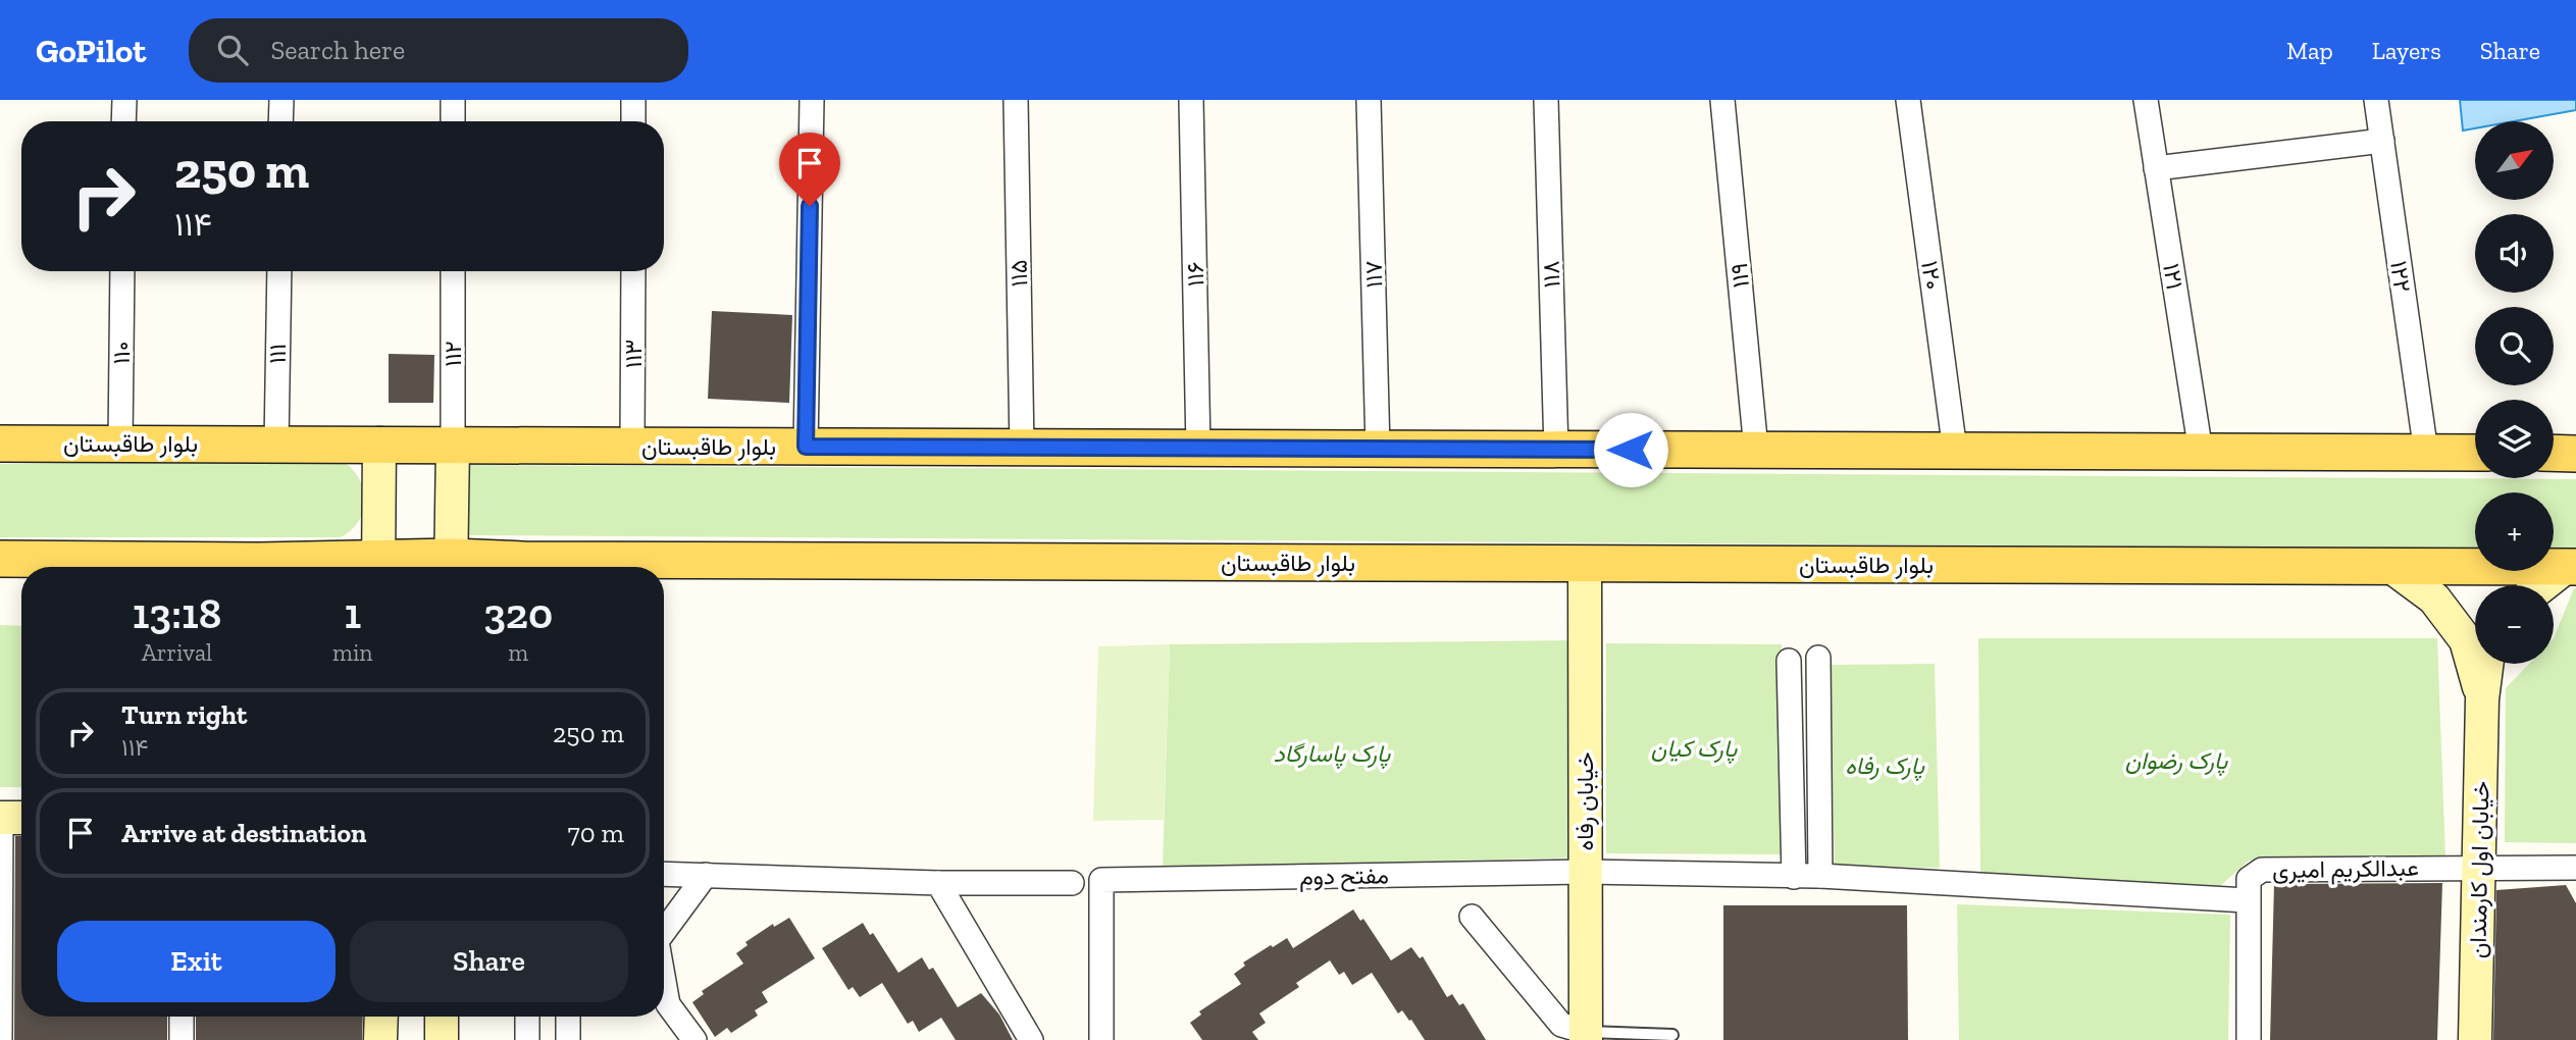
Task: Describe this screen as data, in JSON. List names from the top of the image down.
{
  "streets": {
    "main road": ["بلوار طاقبستان"],
    "street": [
      "۱۱۵",
      "۱۱۶",
      "۱۱۷",
      "۱۱۸",
      "۱۱۹",
      "۱۲۰",
      "۱۲۱",
      "۱۲۲",
      "۱۱۰",
      "۱۱۱",
      "۱۱۲",
      "۱۱۳",
      "خیابان رفاه",
      "عبدالکریم امیری",
      "خیابان اول کارمندان",
      "مفتح دوم"
    ]
  },
  "crossings": [
    ["۱۱۵", "بلوار طاقبستان"],
    ["۱۱۶", "بلوار طاقبستان"],
    ["۱۱۷", "بلوار طاقبستان"],
    ["۱۱۸", "بلوار طاقبستان"],
    ["۱۱۹", "بلوار طاقبستان"],
    ["۱۲۰", "بلوار طاقبستان"],
    ["۱۲۱", "بلوار طاقبستان"],
    ["۱۲۲", "بلوار طاقبستان"],
    ["۱۱۰", "بلوار طاقبستان"],
    ["۱۱۱", "بلوار طاقبستان"],
    ["۱۱۲", "بلوار طاقبستان"],
    ["۱۱۳", "بلوار طاقبستان"],
    ["بلوار طاقبستان", "خیابان رفاه"],
    ["خیابان رفاه", "مفتح دوم"],
    ["عبدالکریم امیری", "خیابان اول کارمندان"],
    ["عبدالکریم امیری", "مفتح دوم"]
  ],
  "parks": [
    "پارک کیان",
    "پارک پاسارگاد",
    "پارک رضوان",
    "پارک رفاه"
  ],
  "north": "top right",
  "page": {
    "header": "GoPilot",
    "search": "Search here",
    "nav": ["Map", "Layers", "Share"],
    "map_buttons": ["+", "−"],
    "turn": ["250 m", "۱۱۴"],
    "eta": [
      "13:18",
      "Arrival",
      "1",
      "min",
      "320",
      "m"
    ],
    "list": [
      {
        "name": "Turn right",
        "note": "۱۱۴",
        "value": "250 m"
      },
      {
        "name": "Arrive at destination",
        "value": "70 m"
      }
    ],
    "buttons": ["Exit", "Share"]
  }
}
